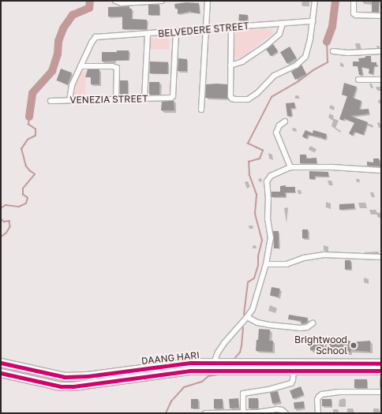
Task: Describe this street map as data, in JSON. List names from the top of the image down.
{
  "streets": {
    "main road": ["DAANG HARI"],
    "street": ["BELVEDERE STREET", "VENEZIA STREET"]
  },
  "crossings": [
    ["BELVEDERE STREET", "VENEZIA STREET"]
  ],
  "places": ["Brightwood School"]
}
